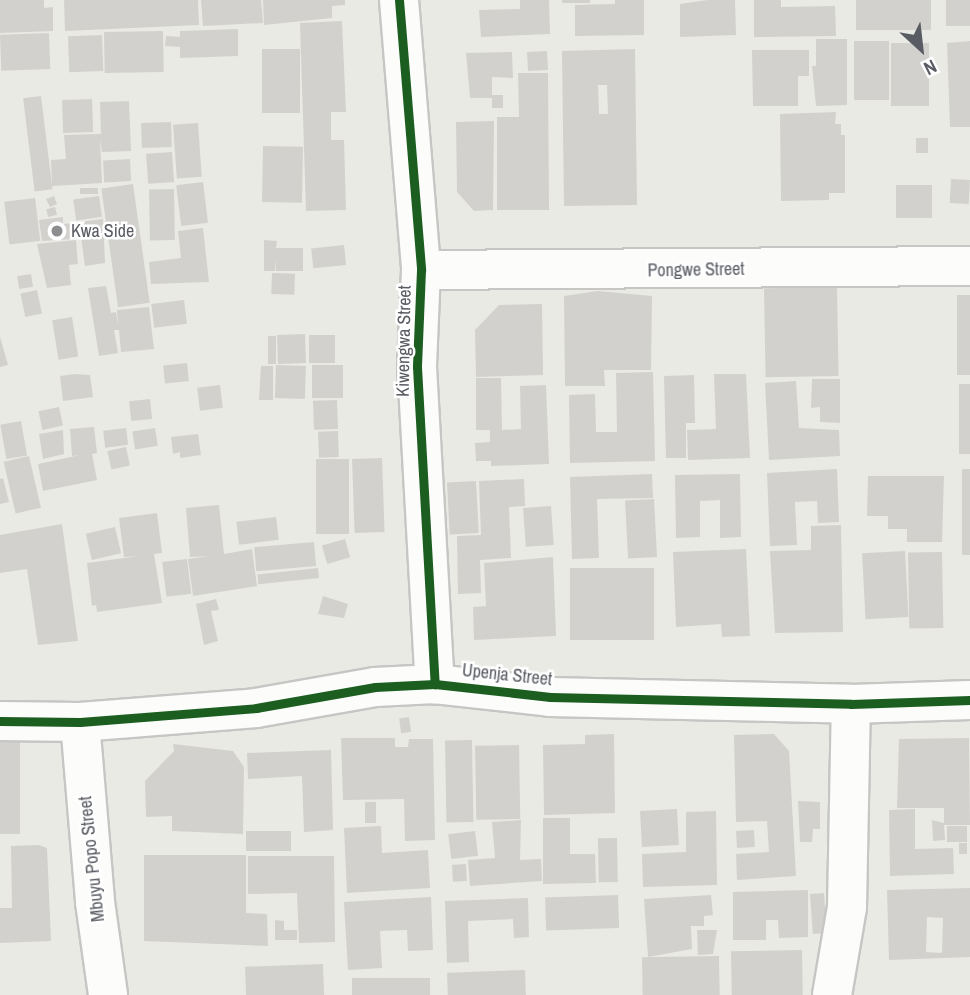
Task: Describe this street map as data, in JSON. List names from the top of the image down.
{
  "streets": {
    "street": [
      "Pongwe Street",
      "Kiwengwa Street",
      "Upenja Street",
      "Mbuyu Popo Street"
    ]
  },
  "crossings": [
    ["Pongwe Street", "Kiwengwa Street"],
    ["Kiwengwa Street", "Upenja Street"],
    ["Upenja Street", "Mbuyu Popo Street"]
  ],
  "places": ["Kwa Side"],
  "north": "bottom right"
}
